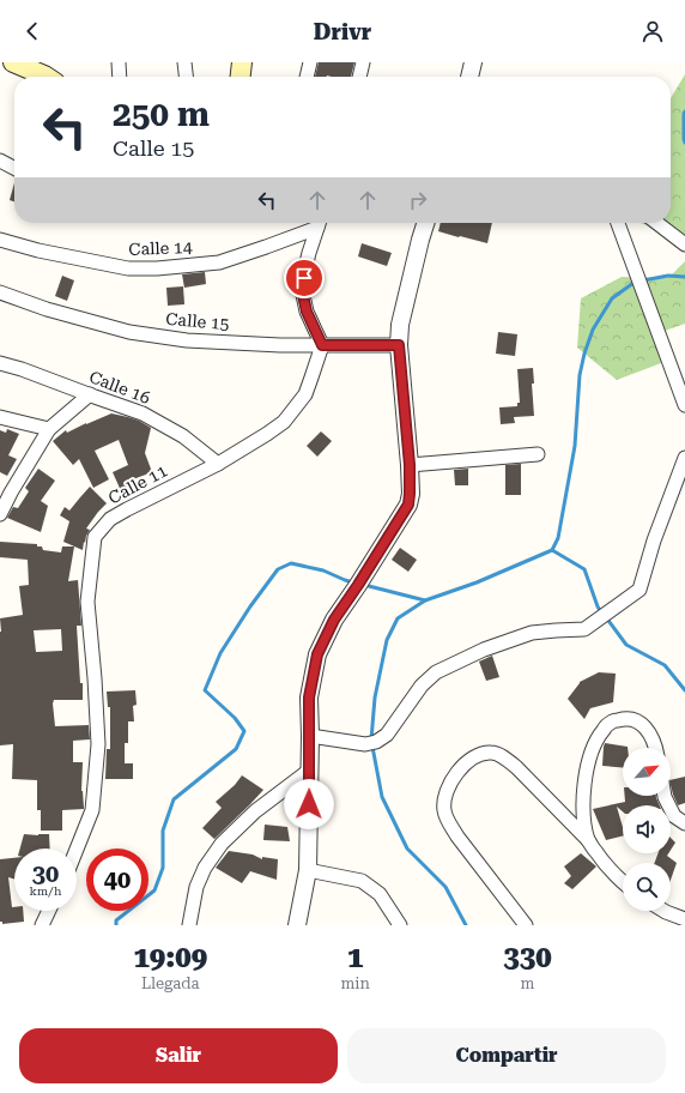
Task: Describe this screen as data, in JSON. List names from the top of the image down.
{
  "streets": {
    "street": [
      "Calle 14",
      "Calle 15",
      "Calle 16",
      "Calle 11"
    ]
  },
  "crossings": [
    ["Calle 15", "Calle 11"],
    ["Calle 16", "Calle 11"]
  ],
  "north": "top right",
  "page": {
    "header": "Drivr",
    "turn": ["250 m", "Calle 15"],
    "speed": "30 km/h",
    "limit": "40",
    "eta": [
      "19:09",
      "Llegada",
      "1",
      "min",
      "330",
      "m"
    ],
    "buttons": ["Salir", "Compartir"]
  }
}
